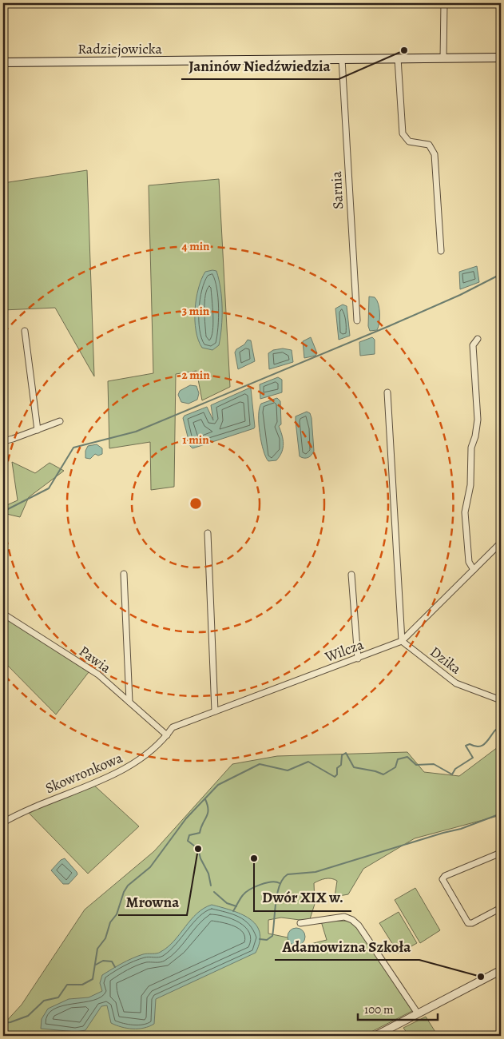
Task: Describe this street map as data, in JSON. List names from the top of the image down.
{
  "streets": {
    "main road": ["Radziejowicka"],
    "street": [
      "Sarnia",
      "Wilcza",
      "Pawia",
      "Dzika",
      "Skowronkowa"
    ]
  },
  "crossings": [
    ["Radziejowicka", "Sarnia"],
    ["Wilcza", "Pawia"],
    ["Wilcza", "Dzika"],
    ["Wilcza", "Skowronkowa"],
    ["Pawia", "Skowronkowa"]
  ],
  "places": [
    "Janinów Niedźwiedzia",
    "Mrowna",
    "Dwór XIX w.",
    "Adamowizna Szkoła"
  ],
  "scale_bar": "100 m",
  "rings": [
    "4 min",
    "3 min",
    "2 min",
    "1 min"
  ]
}
